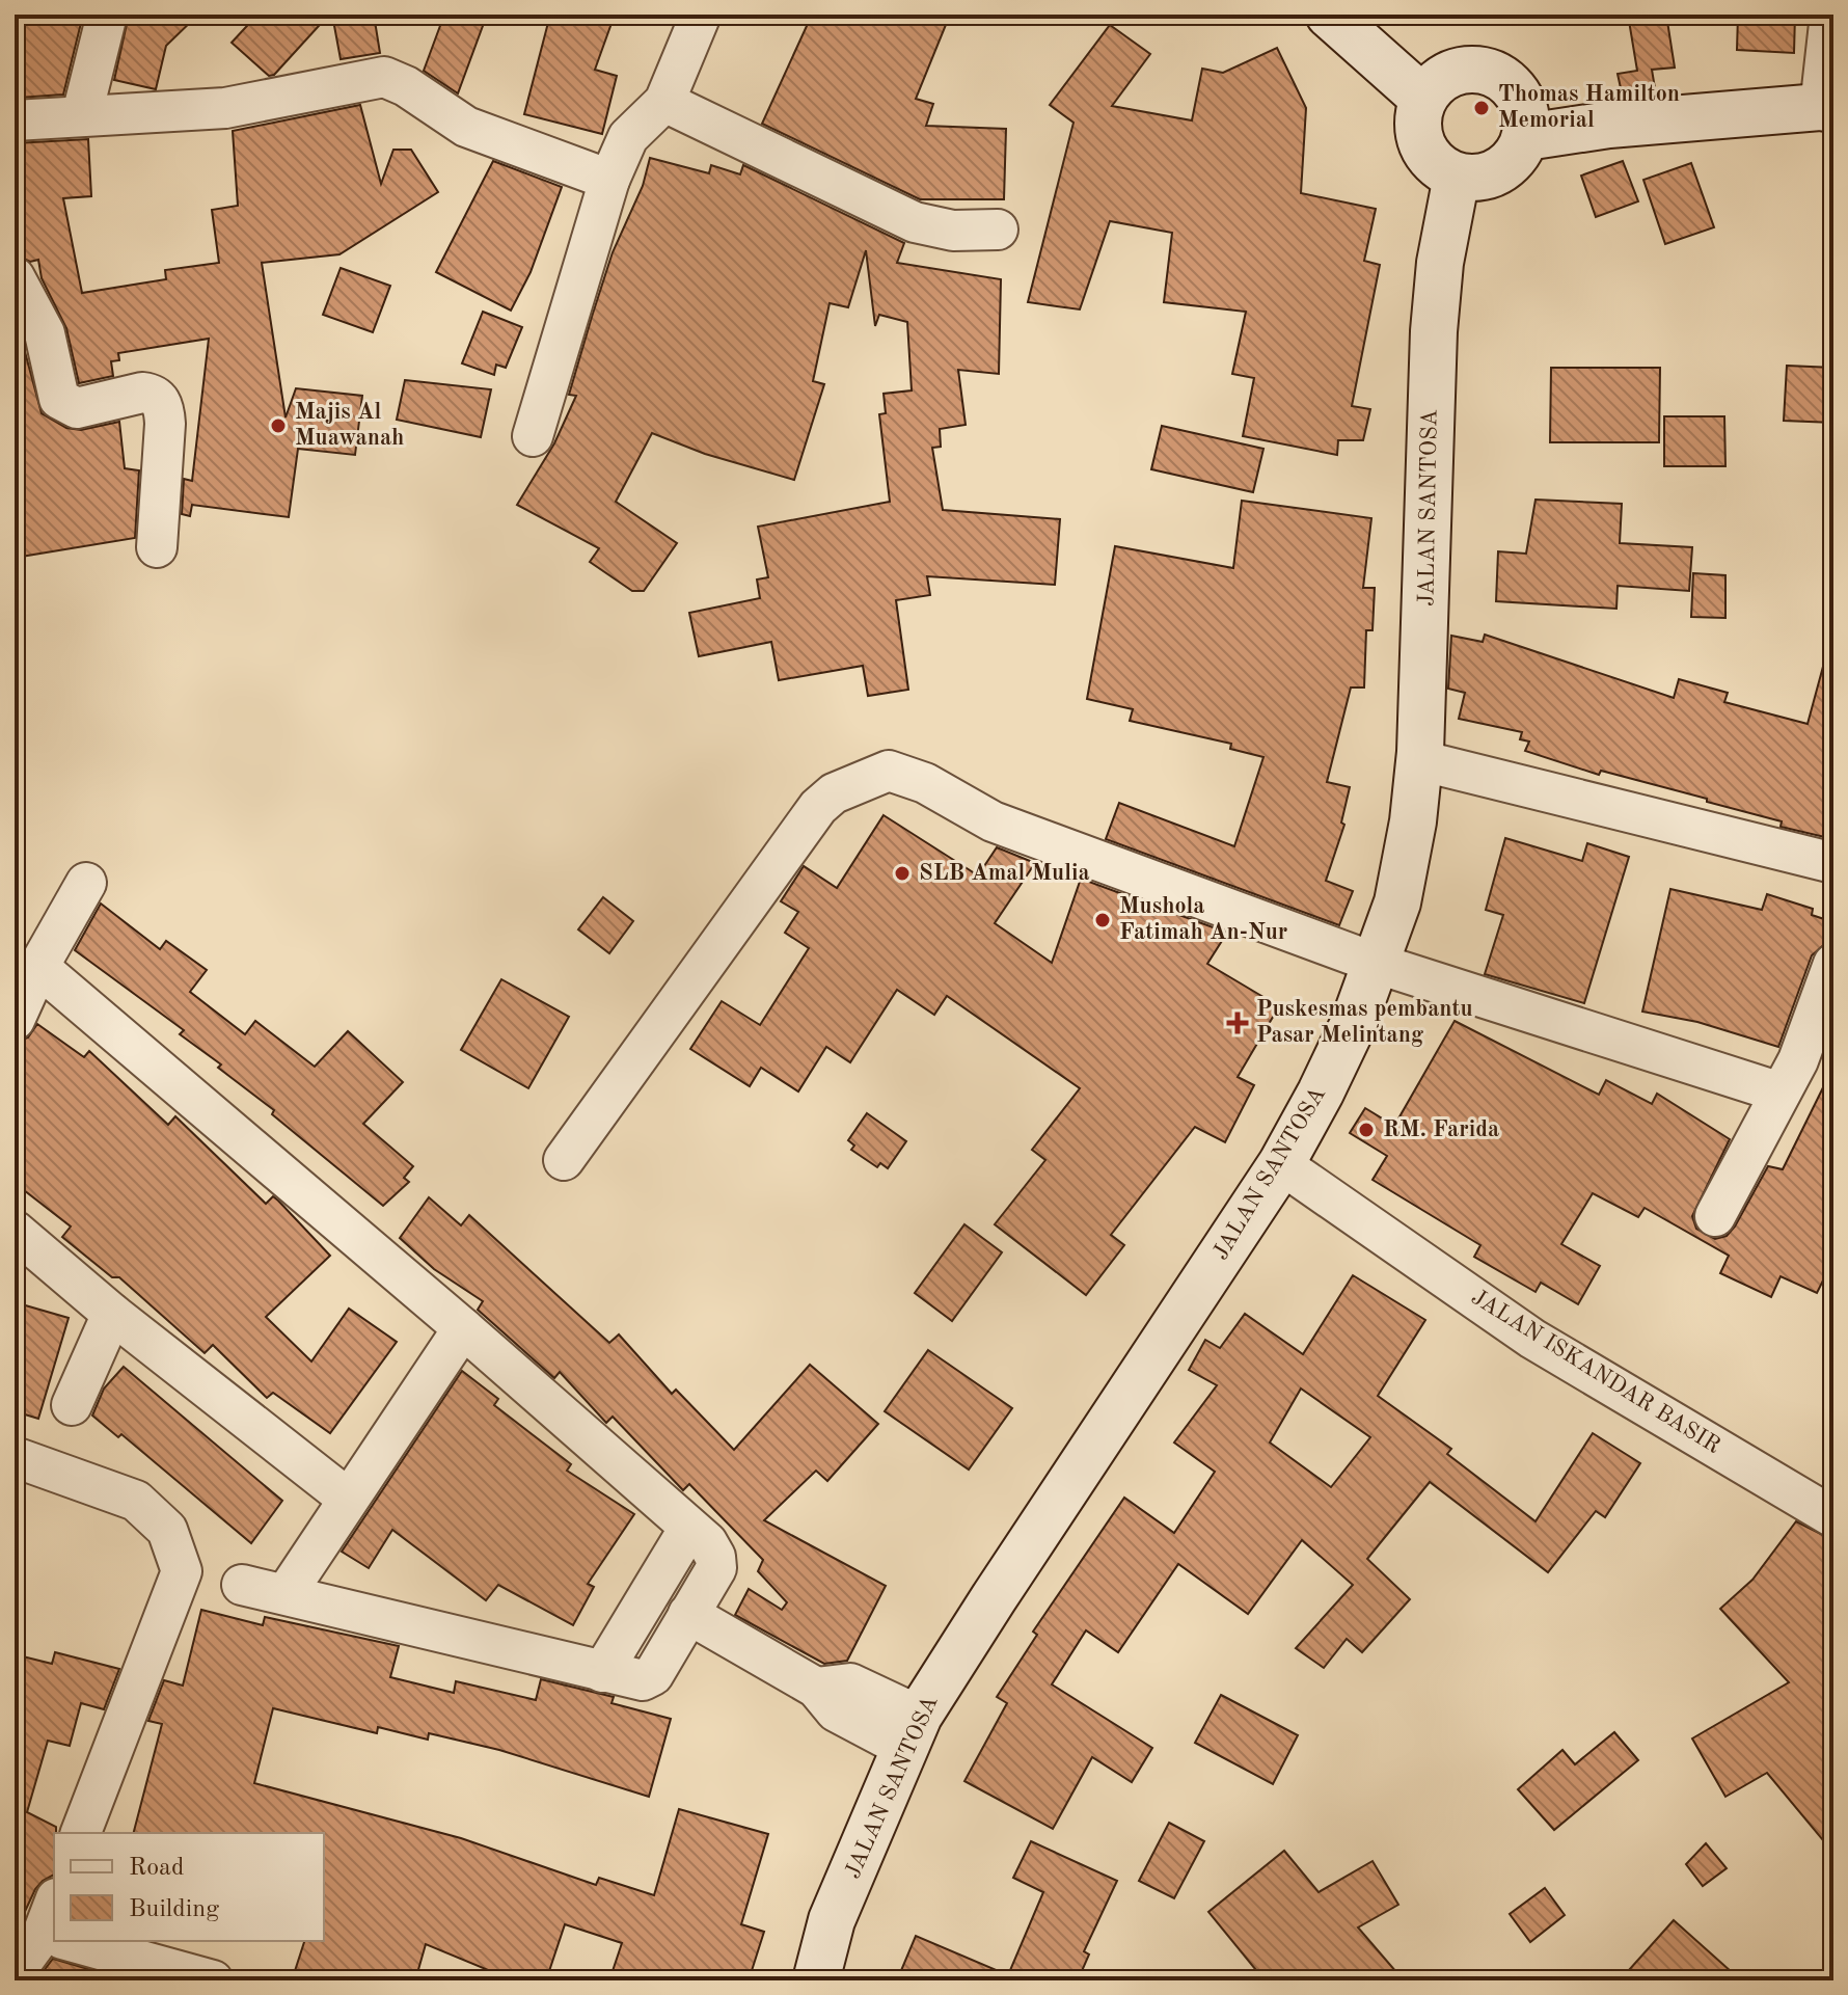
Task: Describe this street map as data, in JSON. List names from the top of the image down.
{
  "streets": {
    "street": ["JALAN SANTOSA", "JALAN ISKANDAR BASIR"]
  },
  "crossings": [
    ["JALAN SANTOSA", "JALAN ISKANDAR BASIR"]
  ],
  "places": {
    "other": [
      "Thomas Hamilton Memorial",
      "Majis Al Muawanah",
      "SLB Amal Mulia",
      "Mushola Fatimah An-Nur",
      "RM. Farida"
    ],
    "health": ["Puskesmas pembantu Pasar Melintang"]
  },
  "legend": ["Road", "Building"]
}
